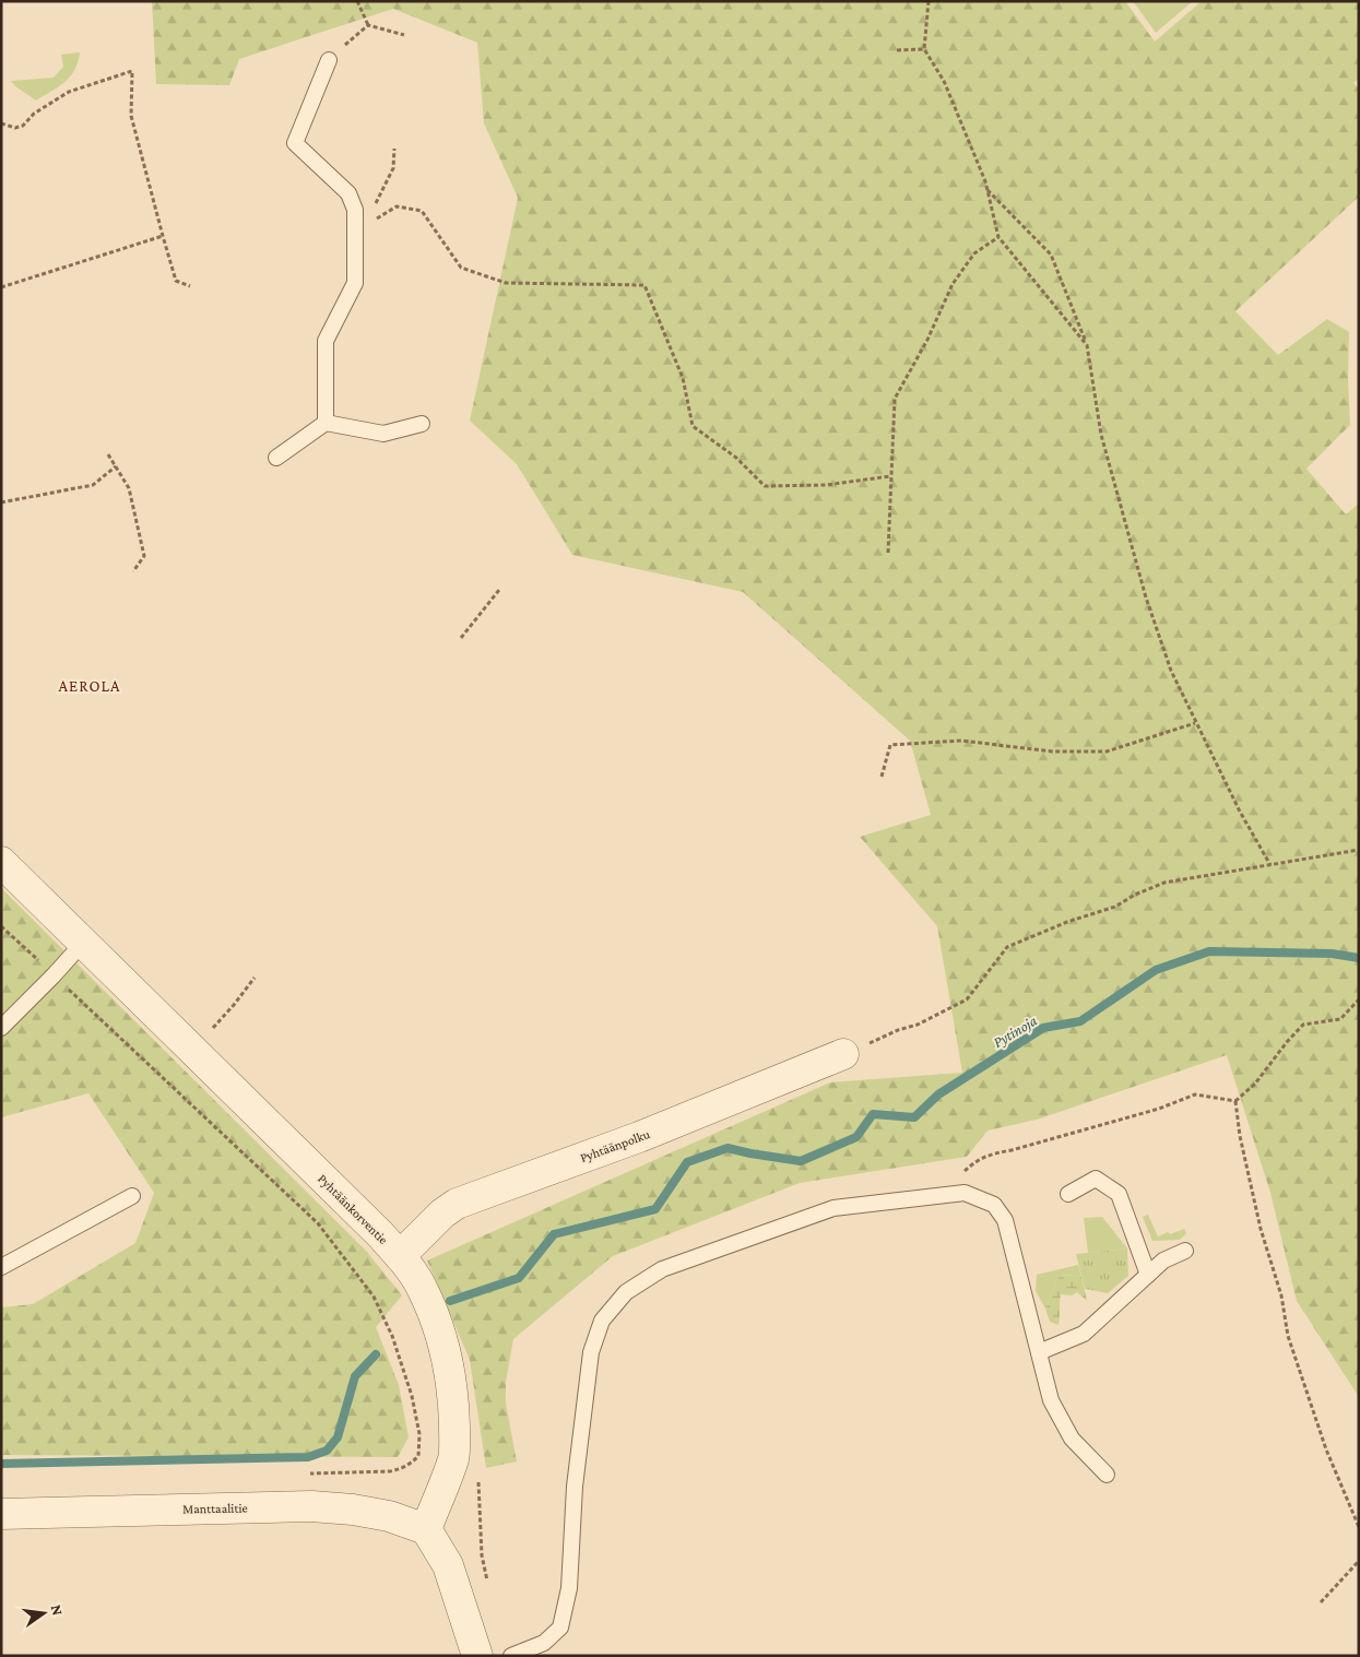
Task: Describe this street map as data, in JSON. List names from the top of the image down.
{
  "streets": {
    "street": ["Pyhtäänpolku", "Pyhtäänkorventie", "Manttaalitie"]
  },
  "crossings": [
    ["Pyhtäänpolku", "Pyhtäänkorventie"],
    ["Pyhtäänkorventie", "Manttaalitie"]
  ],
  "districts": ["AEROLA"],
  "water": ["Pytinoja"],
  "north": "right"
}
